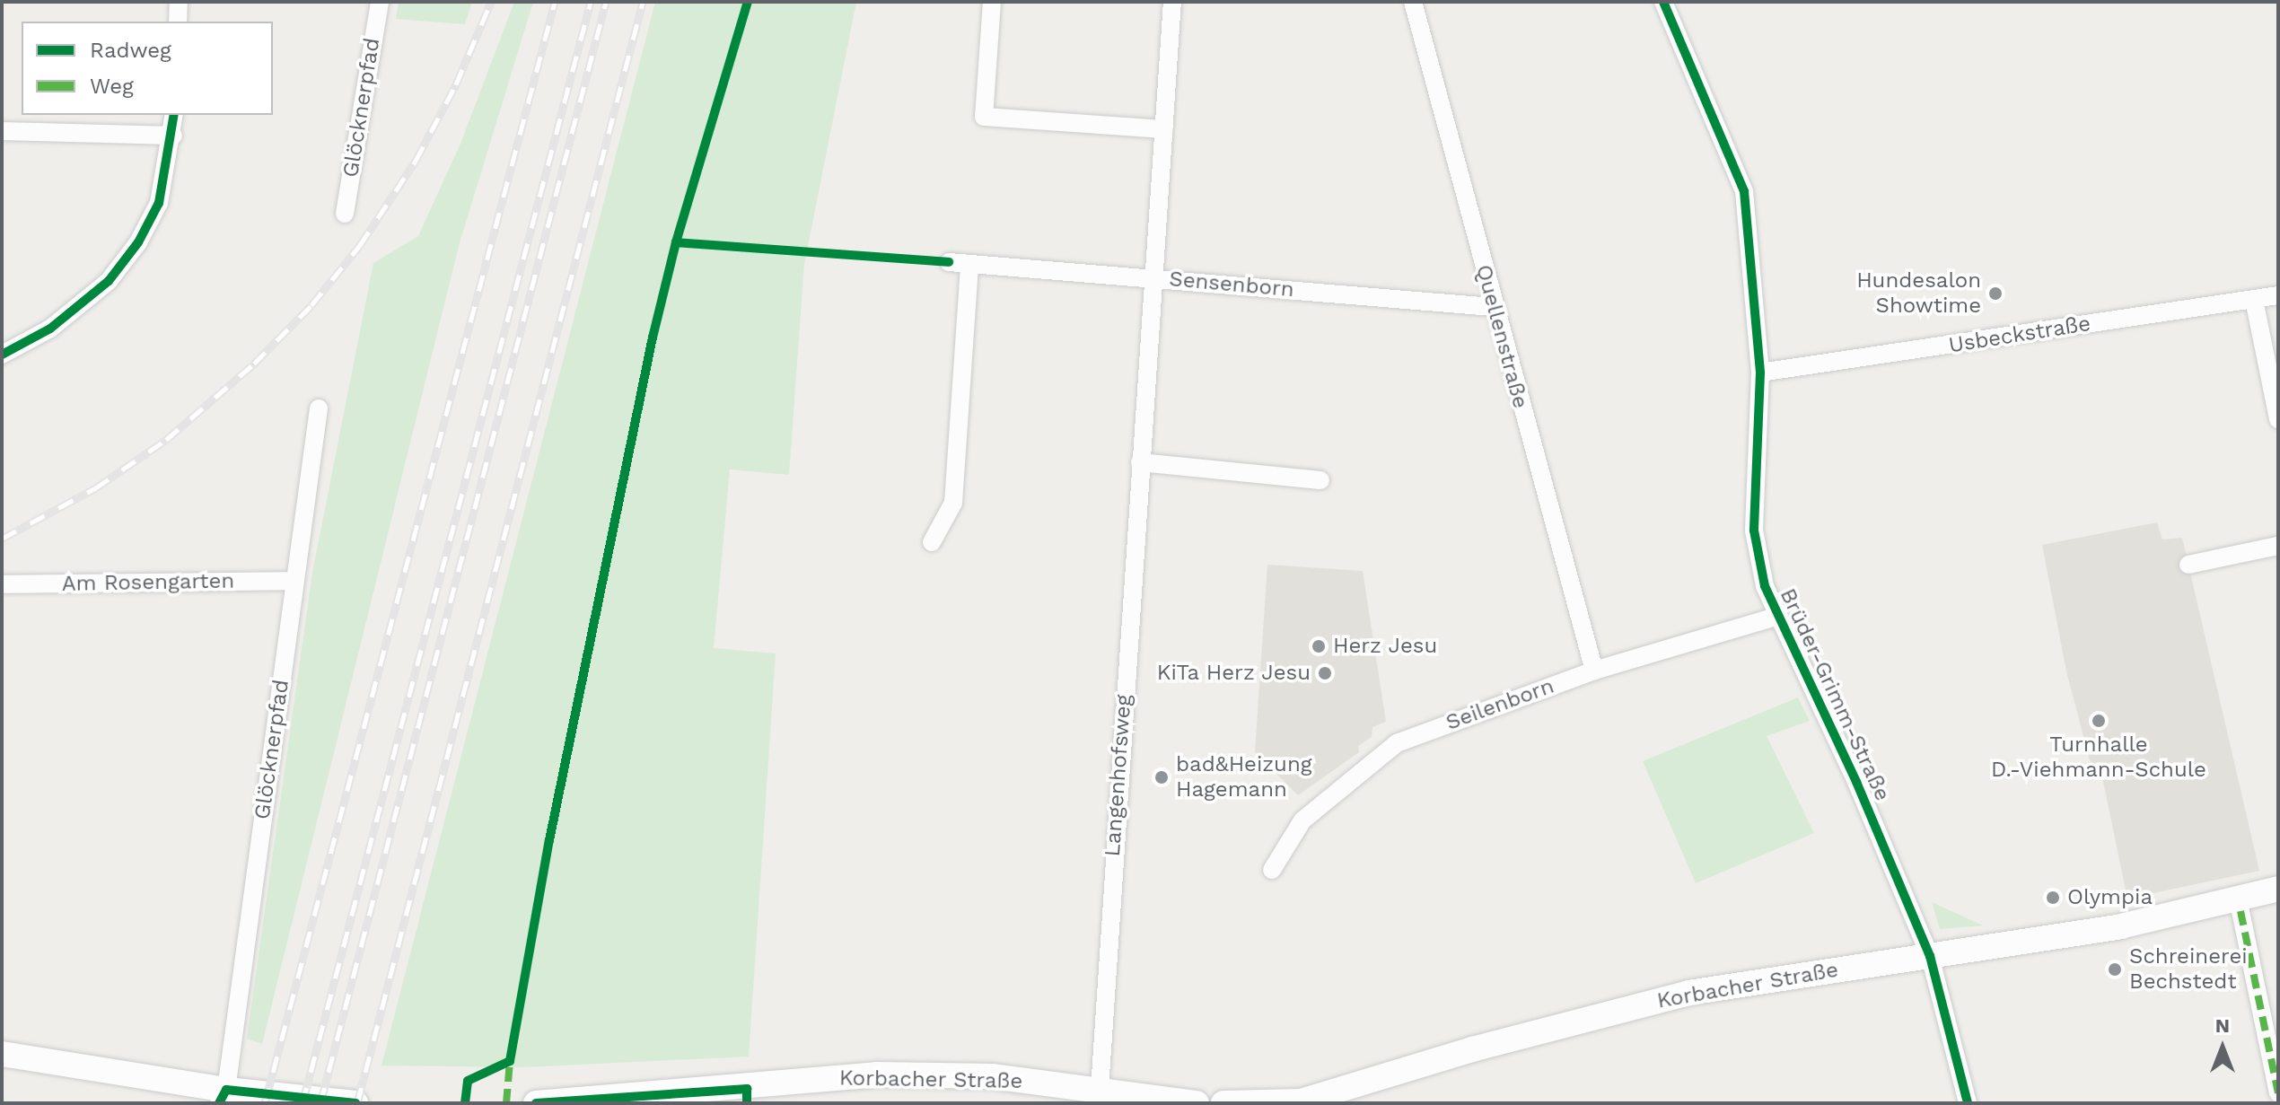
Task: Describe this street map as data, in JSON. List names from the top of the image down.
{
  "streets": {
    "street": [
      "Glöcknerpfad",
      "Sensenborn",
      "Usbeckstraße",
      "Quellenstraße",
      "Am Rosengarten",
      "Brüder-Grimm-Straße",
      "Seilenborn",
      "Langenhofsweg",
      "Korbacher Straße"
    ]
  },
  "crossings": [
    ["Glöcknerpfad", "Am Rosengarten"],
    ["Sensenborn", "Quellenstraße"],
    ["Sensenborn", "Langenhofsweg"],
    ["Usbeckstraße", "Brüder-Grimm-Straße"],
    ["Quellenstraße", "Seilenborn"],
    ["Brüder-Grimm-Straße", "Seilenborn"],
    ["Brüder-Grimm-Straße", "Korbacher Straße"],
    ["Langenhofsweg", "Korbacher Straße"]
  ],
  "places": [
    "Hundesalon Showtime",
    "Herz Jesu",
    "KiTa Herz Jesu",
    "Turnhalle D.-Viehmann-Schule",
    "bad&Heizung Hagemann",
    "Olympia",
    "Schreinerei Bechstedt"
  ],
  "legend": ["Radweg", "Weg"],
  "north": "top"
}
